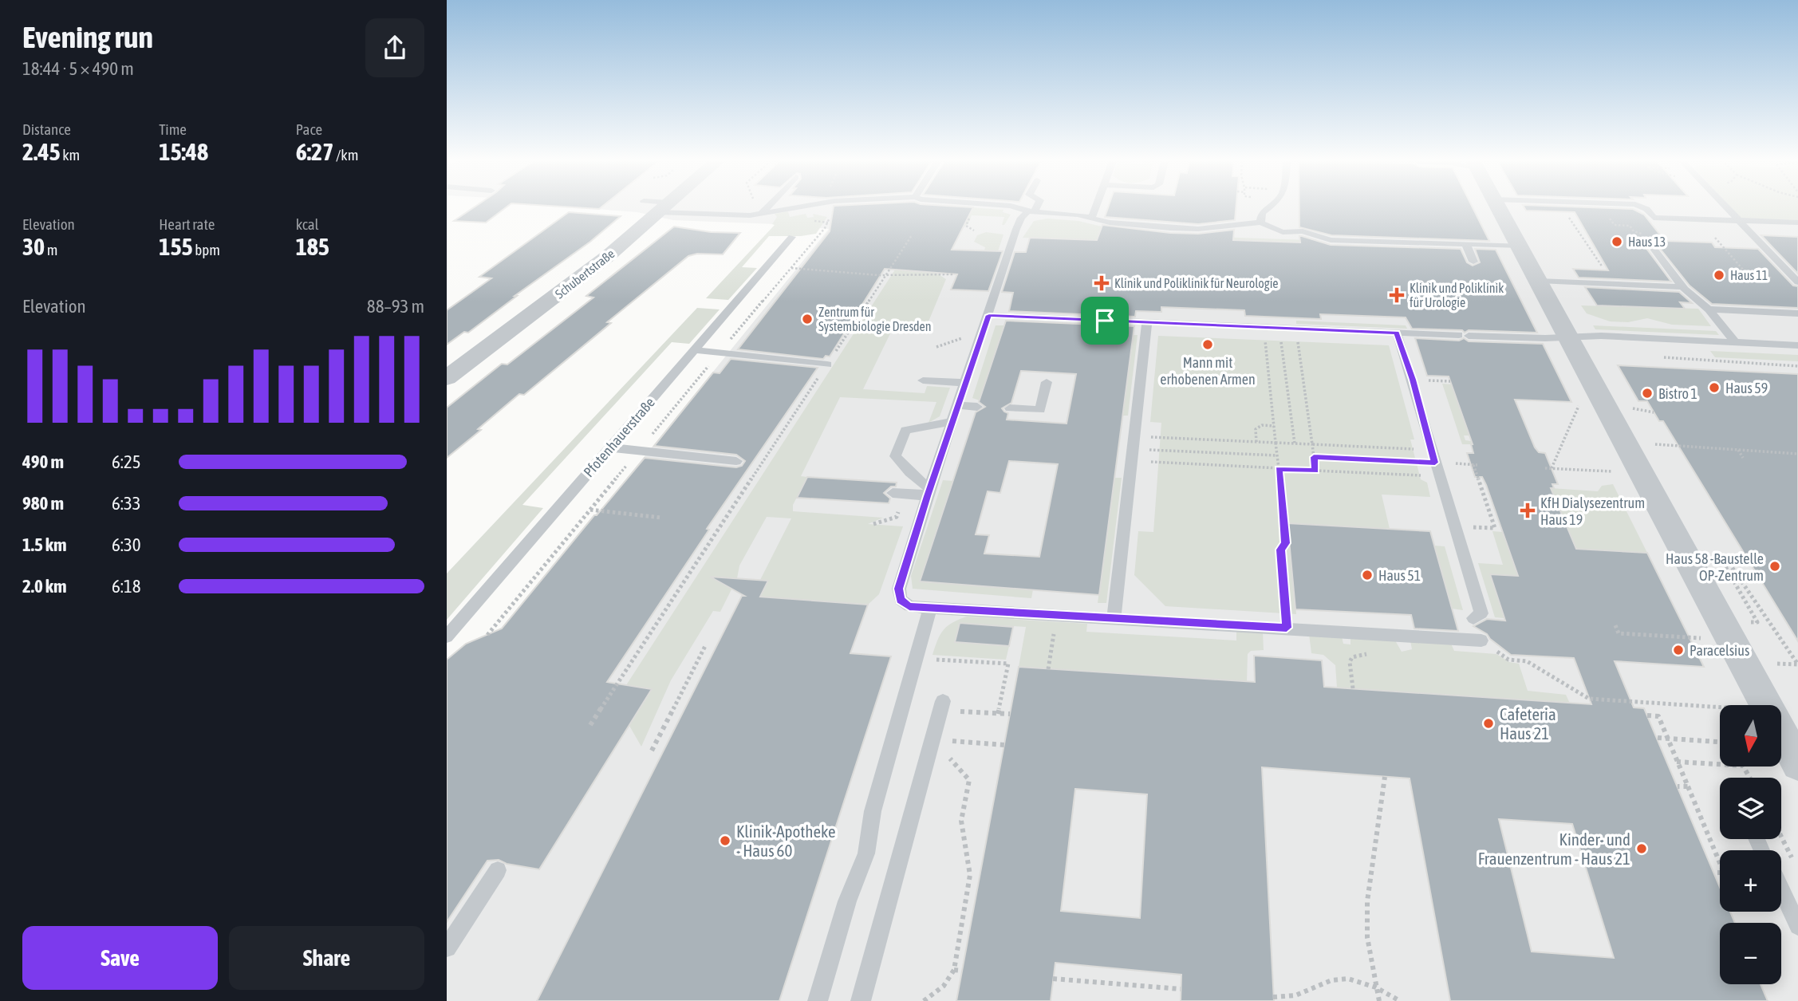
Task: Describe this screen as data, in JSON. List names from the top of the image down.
{
  "streets": {
    "street": ["Schubertstraße"],
    "lane": ["Pfotenhauerstraße"]
  },
  "places": {
    "other": [
      "Haus 13",
      "Haus 11",
      "Zentrum für Systembiologie Dresden",
      "Mann mit erhobenen Armen",
      "Haus 59",
      "Bistro 1",
      "Haus 58 -Baustelle OP-Zentrum",
      "Haus 51",
      "Paracelsius",
      "Cafeteria Haus 21",
      "Klinik-Apotheke - Haus 60",
      "Kinder- und Frauenzentrum - Haus 21"
    ],
    "health": ["Klinik und Poliklinik für Neurologie", "Klinik und Poliklinik für Urologie", "KfH Dialysezentrum Haus 19"]
  },
  "north": "bottom",
  "page": {
    "heading": ["Evening run", "18:44 · 5 × 490 m"],
    "stats": [
      ["Distance", "2.45 km"],
      ["Time", "15:48"],
      ["Pace", "6:27 /km"],
      ["Elevation", "30 m"],
      ["Heart rate", "155 bpm"],
      ["kcal", "185"]
    ],
    "chart": ["Elevation", "88–93 m"],
    "list": [
      {
        "name": "490 m",
        "note": "6:25"
      },
      {
        "name": "980 m",
        "note": "6:33"
      },
      {
        "name": "1.5 km",
        "note": "6:30"
      },
      {
        "name": "2.0 km",
        "note": "6:18"
      }
    ],
    "map_buttons": ["+", "−"],
    "buttons": ["Save", "Share"]
  }
}
